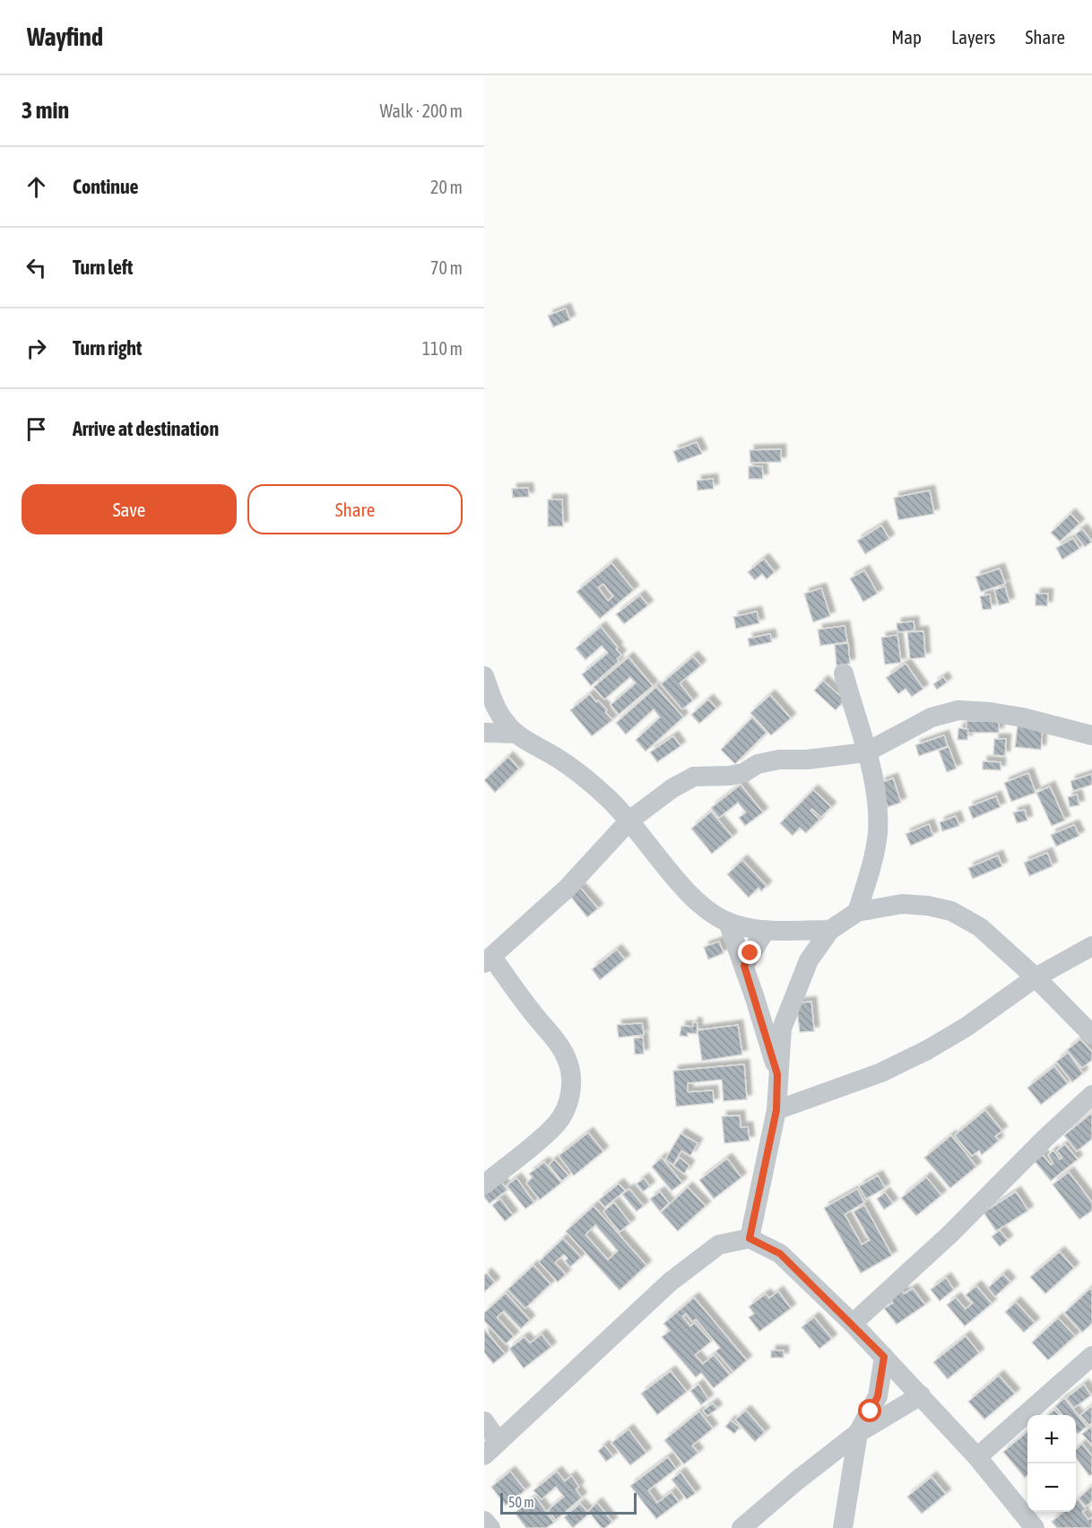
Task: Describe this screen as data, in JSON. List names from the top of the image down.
{
  "scale_bar": "50 m",
  "page": {
    "header": "Wayfind",
    "nav": ["Map", "Layers", "Share"],
    "heading": ["3 min", "Walk · 200 m"],
    "list": [
      ["Continue", "20 m"],
      ["Turn left", "70 m"],
      ["Turn right", "110 m"],
      "Arrive at destination"
    ],
    "buttons": ["Save", "Share"],
    "map_buttons": ["+", "−"],
    "scale": "50 m"
  }
}
